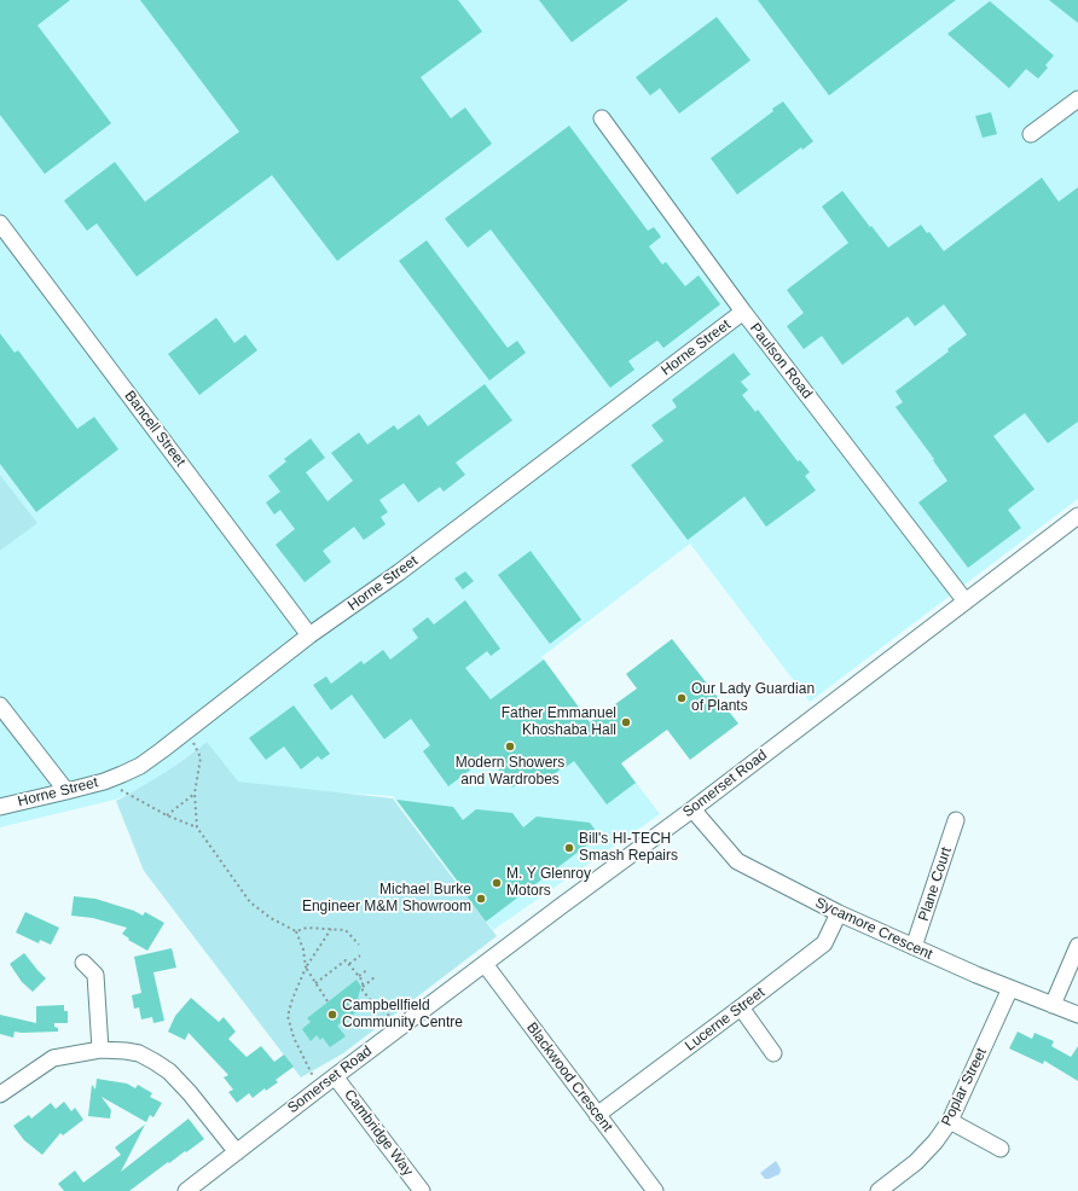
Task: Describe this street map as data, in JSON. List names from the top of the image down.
{
  "streets": {
    "street": [
      "Horne Street",
      "Paulson Road",
      "Bancell Street",
      "Somerset Road",
      "Plane Court",
      "Sycamore Crescent",
      "Lucerne Street",
      "Blackwood Crescent",
      "Poplar Street",
      "Cambridge Way"
    ]
  },
  "crossings": [
    ["Horne Street", "Paulson Road"],
    ["Horne Street", "Bancell Street"],
    ["Paulson Road", "Somerset Road"],
    ["Somerset Road", "Sycamore Crescent"],
    ["Somerset Road", "Blackwood Crescent"],
    ["Somerset Road", "Cambridge Way"],
    ["Plane Court", "Sycamore Crescent"],
    ["Sycamore Crescent", "Lucerne Street"],
    ["Sycamore Crescent", "Poplar Street"],
    ["Lucerne Street", "Blackwood Crescent"]
  ],
  "places": [
    "Our Lady Guardian of Plants",
    "Father Emmanuel Khoshaba Hall",
    "Modern Showers and Wardrobes",
    "Bill's HI-TECH Smash Repairs",
    "M. Y Glenroy Motors",
    "Michael Burke Engineer M&M Showroom",
    "Campbellfield Community Centre"
  ]
}
